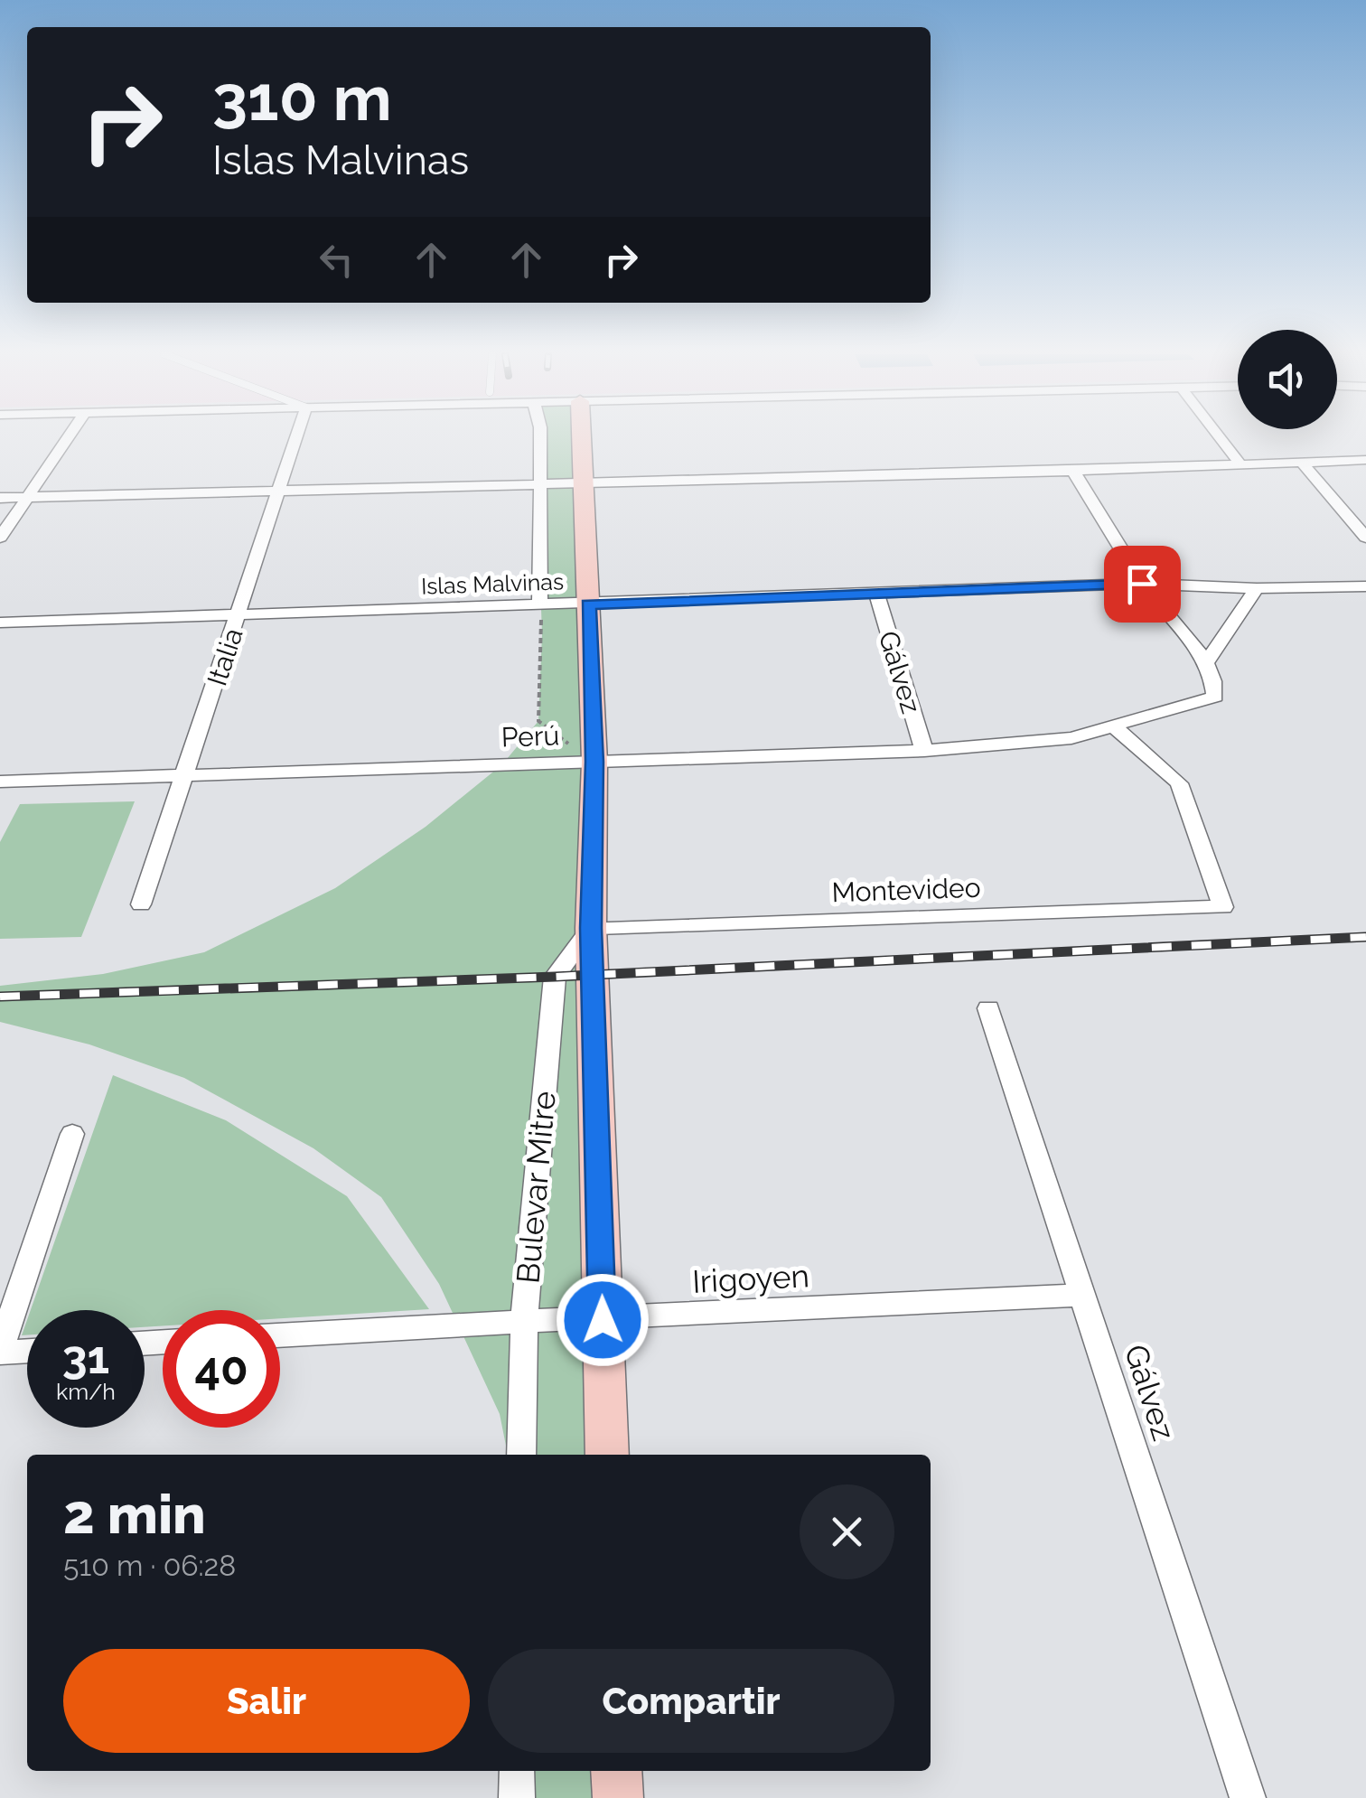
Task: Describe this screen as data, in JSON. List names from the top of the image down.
{
  "streets": {
    "street": [
      "Islas Malvinas",
      "Italia",
      "Gálvez",
      "Perú",
      "Montevideo",
      "Bulevar Mitre",
      "Irigoyen"
    ]
  },
  "crossings": [
    ["Islas Malvinas", "Italia"],
    ["Islas Malvinas", "Gálvez"],
    ["Islas Malvinas", "Bulevar Mitre"],
    ["Italia", "Perú"],
    ["Gálvez", "Perú"],
    ["Gálvez", "Irigoyen"],
    ["Perú", "Montevideo"],
    ["Perú", "Bulevar Mitre"],
    ["Montevideo", "Bulevar Mitre"],
    ["Bulevar Mitre", "Irigoyen"]
  ],
  "page": {
    "turn": ["310 m", "Islas Malvinas"],
    "speed": "31 km/h",
    "limit": "40",
    "heading": ["2 min", "510 m · 06:28"],
    "buttons": ["Salir", "Compartir"]
  }
}
